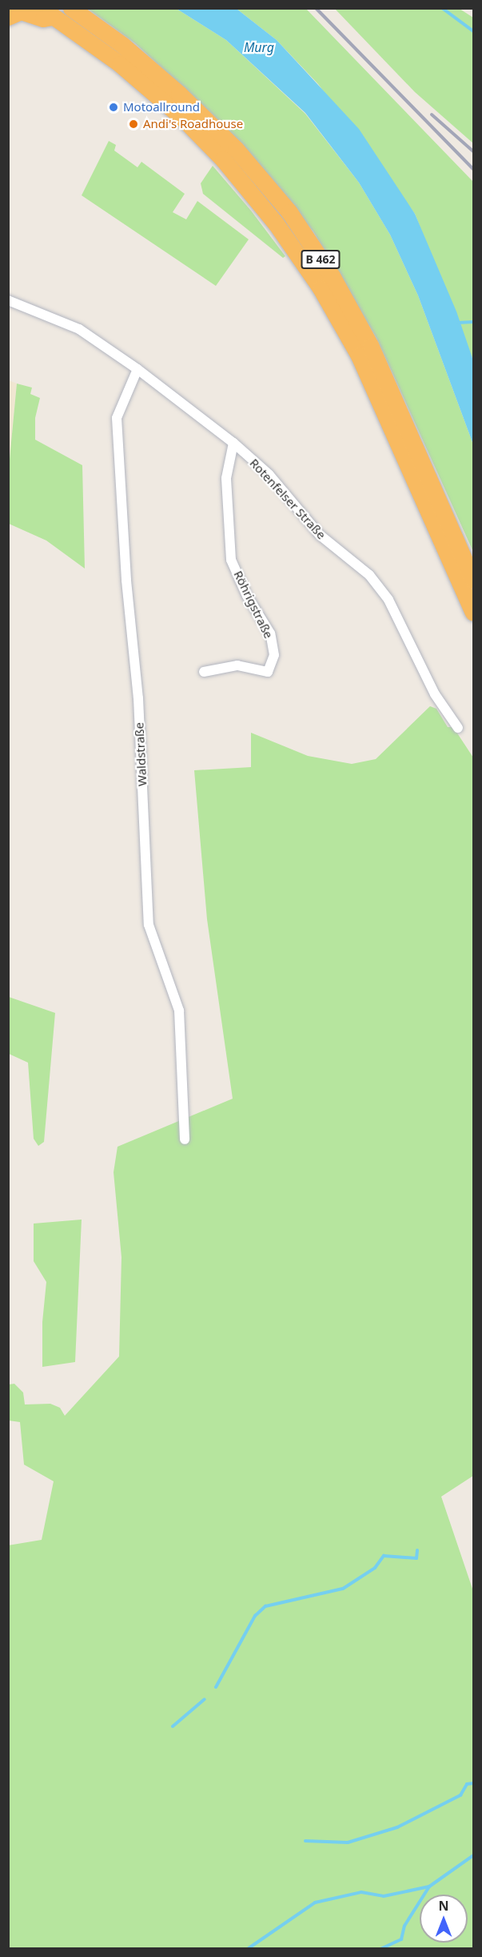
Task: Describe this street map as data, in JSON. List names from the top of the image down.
{
  "streets": {
    "highway": ["B 462"],
    "street": ["Rotenfelser Straße", "Röhrigstraße", "Waldstraße"]
  },
  "crossings": [
    ["Rotenfelser Straße", "Röhrigstraße"],
    ["Rotenfelser Straße", "Waldstraße"]
  ],
  "water": ["Murg"],
  "places": ["Motoallround", "Andi's Roadhouse"],
  "north": "top"
}
